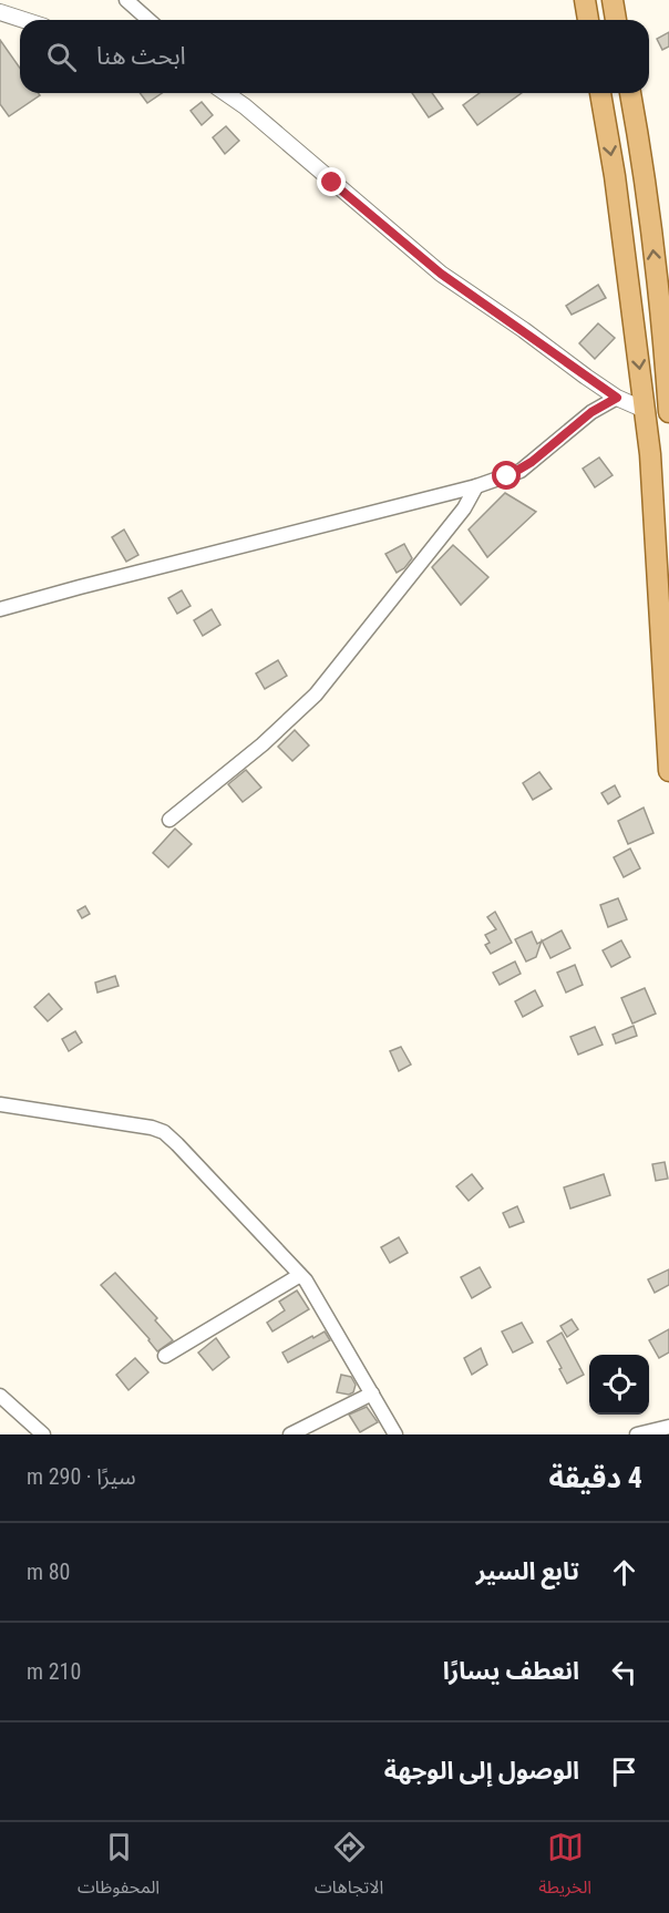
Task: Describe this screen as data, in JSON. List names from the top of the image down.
{
  "page": {
    "search": "ابحث هنا",
    "heading": ["4 دقيقة", "سيرًا · 290 m"],
    "list": [
      ["تابع السير", "80 m"],
      ["انعطف يسارًا", "210 m"],
      "الوصول إلى الوجهة"
    ],
    "nav": ["الخريطة", "الاتجاهات", "المحفوظات"]
  }
}
